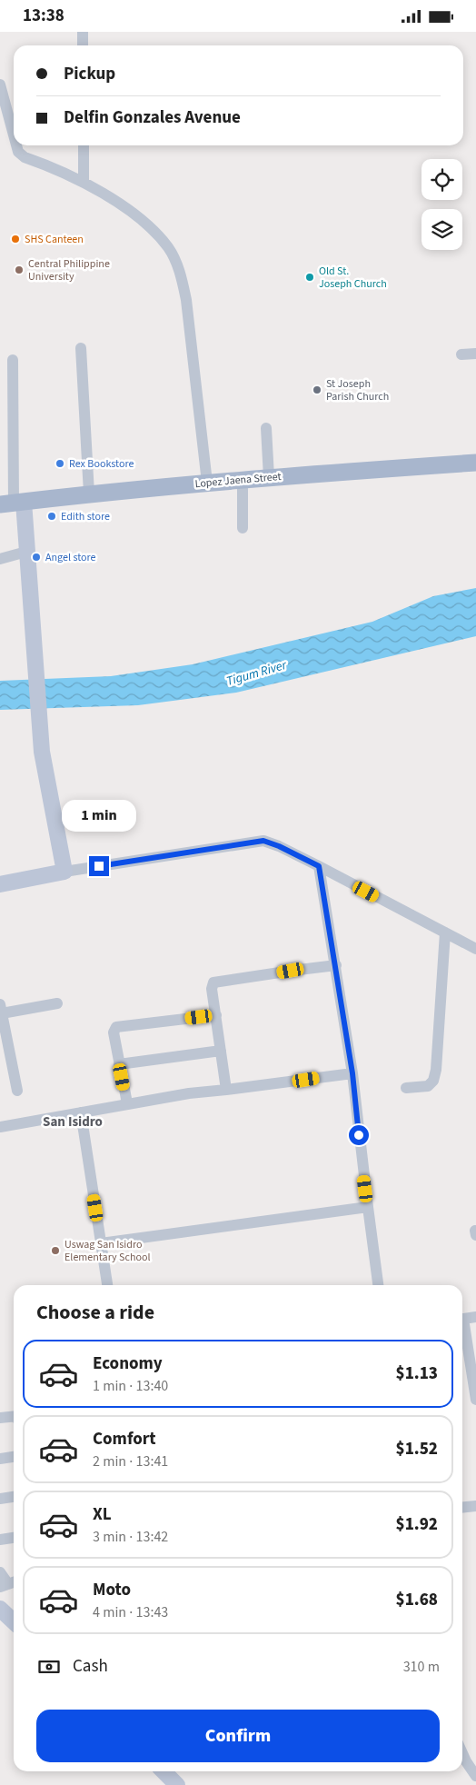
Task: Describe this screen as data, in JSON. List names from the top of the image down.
{
  "streets": {
    "main road": ["Lopez Jaena Street"]
  },
  "districts": ["San Isidro"],
  "water": ["Tigum River"],
  "places": [
    "SHS Canteen",
    "Central Philippine University",
    "Old St. Joseph Church",
    "St Joseph Parish Church",
    "Rex Bookstore",
    "Edith store",
    "Angel store",
    "Uswag San Isidro Elementary School"
  ],
  "page": {
    "status": "13:38",
    "banner": ["Pickup", "Delfin Gonzales Avenue"],
    "bubble": "1 min",
    "heading": "Choose a ride",
    "list": [
      {
        "name": "Economy",
        "note": "1 min · 13:40",
        "value": "$1.13"
      },
      {
        "name": "Comfort",
        "note": "2 min · 13:41",
        "value": "$1.52"
      },
      {
        "name": "XL",
        "note": "3 min · 13:42",
        "value": "$1.92"
      },
      {
        "name": "Moto",
        "note": "4 min · 13:43",
        "value": "$1.68"
      }
    ],
    "pay": ["Cash", "310 m"],
    "buttons": "Confirm"
  }
}
